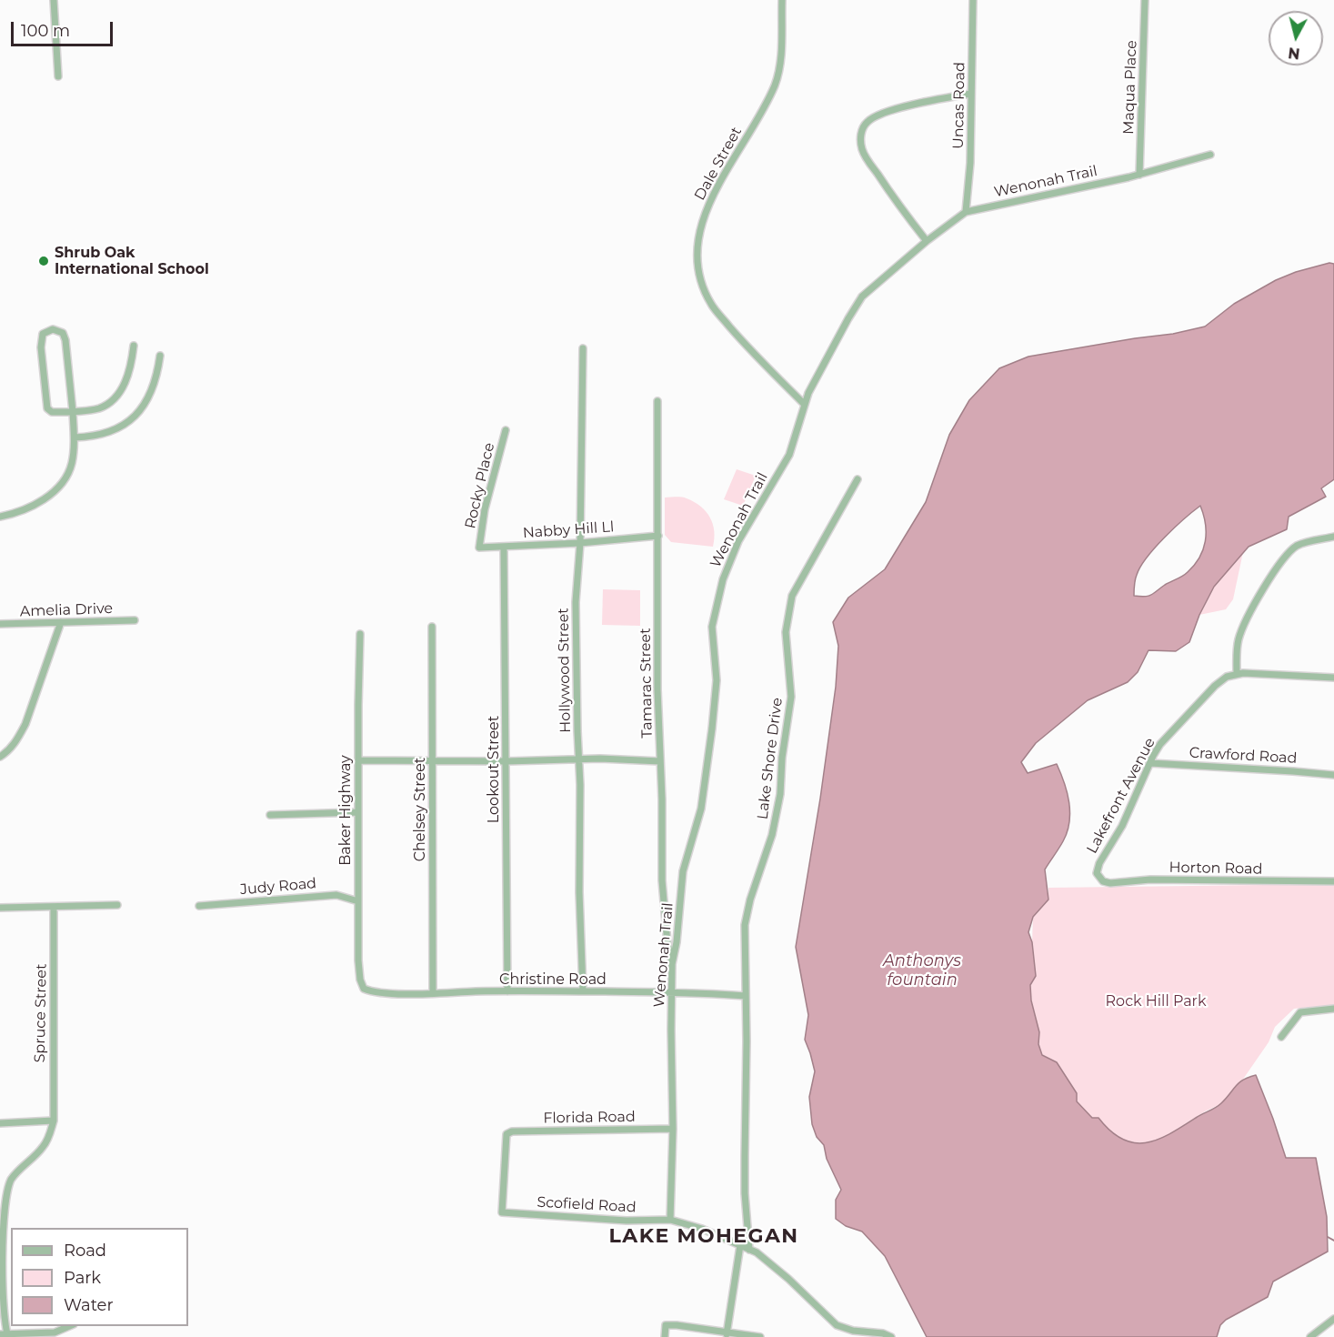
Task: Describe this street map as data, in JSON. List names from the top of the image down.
{
  "streets": {
    "street": [
      "Maqua Place",
      "Uncas Road",
      "Dale Street",
      "Wenonah Trail",
      "Rocky Place",
      "Nabby Hill Ll",
      "Amelia Drive",
      "Hollywood Street",
      "Tamarac Street",
      "Crawford Road",
      "Lake Shore Drive",
      "Lookout Street",
      "Lakefront Avenue",
      "Chelsey Street",
      "Baker Highway",
      "Horton Road",
      "Judy Road",
      "Christine Road",
      "Spruce Street",
      "Florida Road",
      "Scofield Road"
    ]
  },
  "crossings": [
    ["Maqua Place", "Wenonah Trail"],
    ["Uncas Road", "Wenonah Trail"],
    ["Dale Street", "Wenonah Trail"],
    ["Wenonah Trail", "Tamarac Street"],
    ["Wenonah Trail", "Christine Road"],
    ["Wenonah Trail", "Florida Road"],
    ["Wenonah Trail", "Scofield Road"],
    ["Rocky Place", "Nabby Hill Ll"],
    ["Nabby Hill Ll", "Hollywood Street"],
    ["Nabby Hill Ll", "Tamarac Street"],
    ["Nabby Hill Ll", "Lookout Street"],
    ["Hollywood Street", "Christine Road"],
    ["Crawford Road", "Lakefront Avenue"],
    ["Lake Shore Drive", "Christine Road"],
    ["Lake Shore Drive", "Scofield Road"],
    ["Lookout Street", "Christine Road"],
    ["Lakefront Avenue", "Horton Road"],
    ["Chelsey Street", "Christine Road"],
    ["Baker Highway", "Judy Road"],
    ["Baker Highway", "Christine Road"],
    ["Florida Road", "Scofield Road"]
  ],
  "districts": ["LAKE MOHEGAN"],
  "water": ["Anthonys fountain"],
  "parks": ["Rock Hill Park"],
  "places": ["Shrub Oak International School"],
  "legend": ["Road", "Park", "Water"],
  "scale_bar": "100 m",
  "north": "bottom"
}
